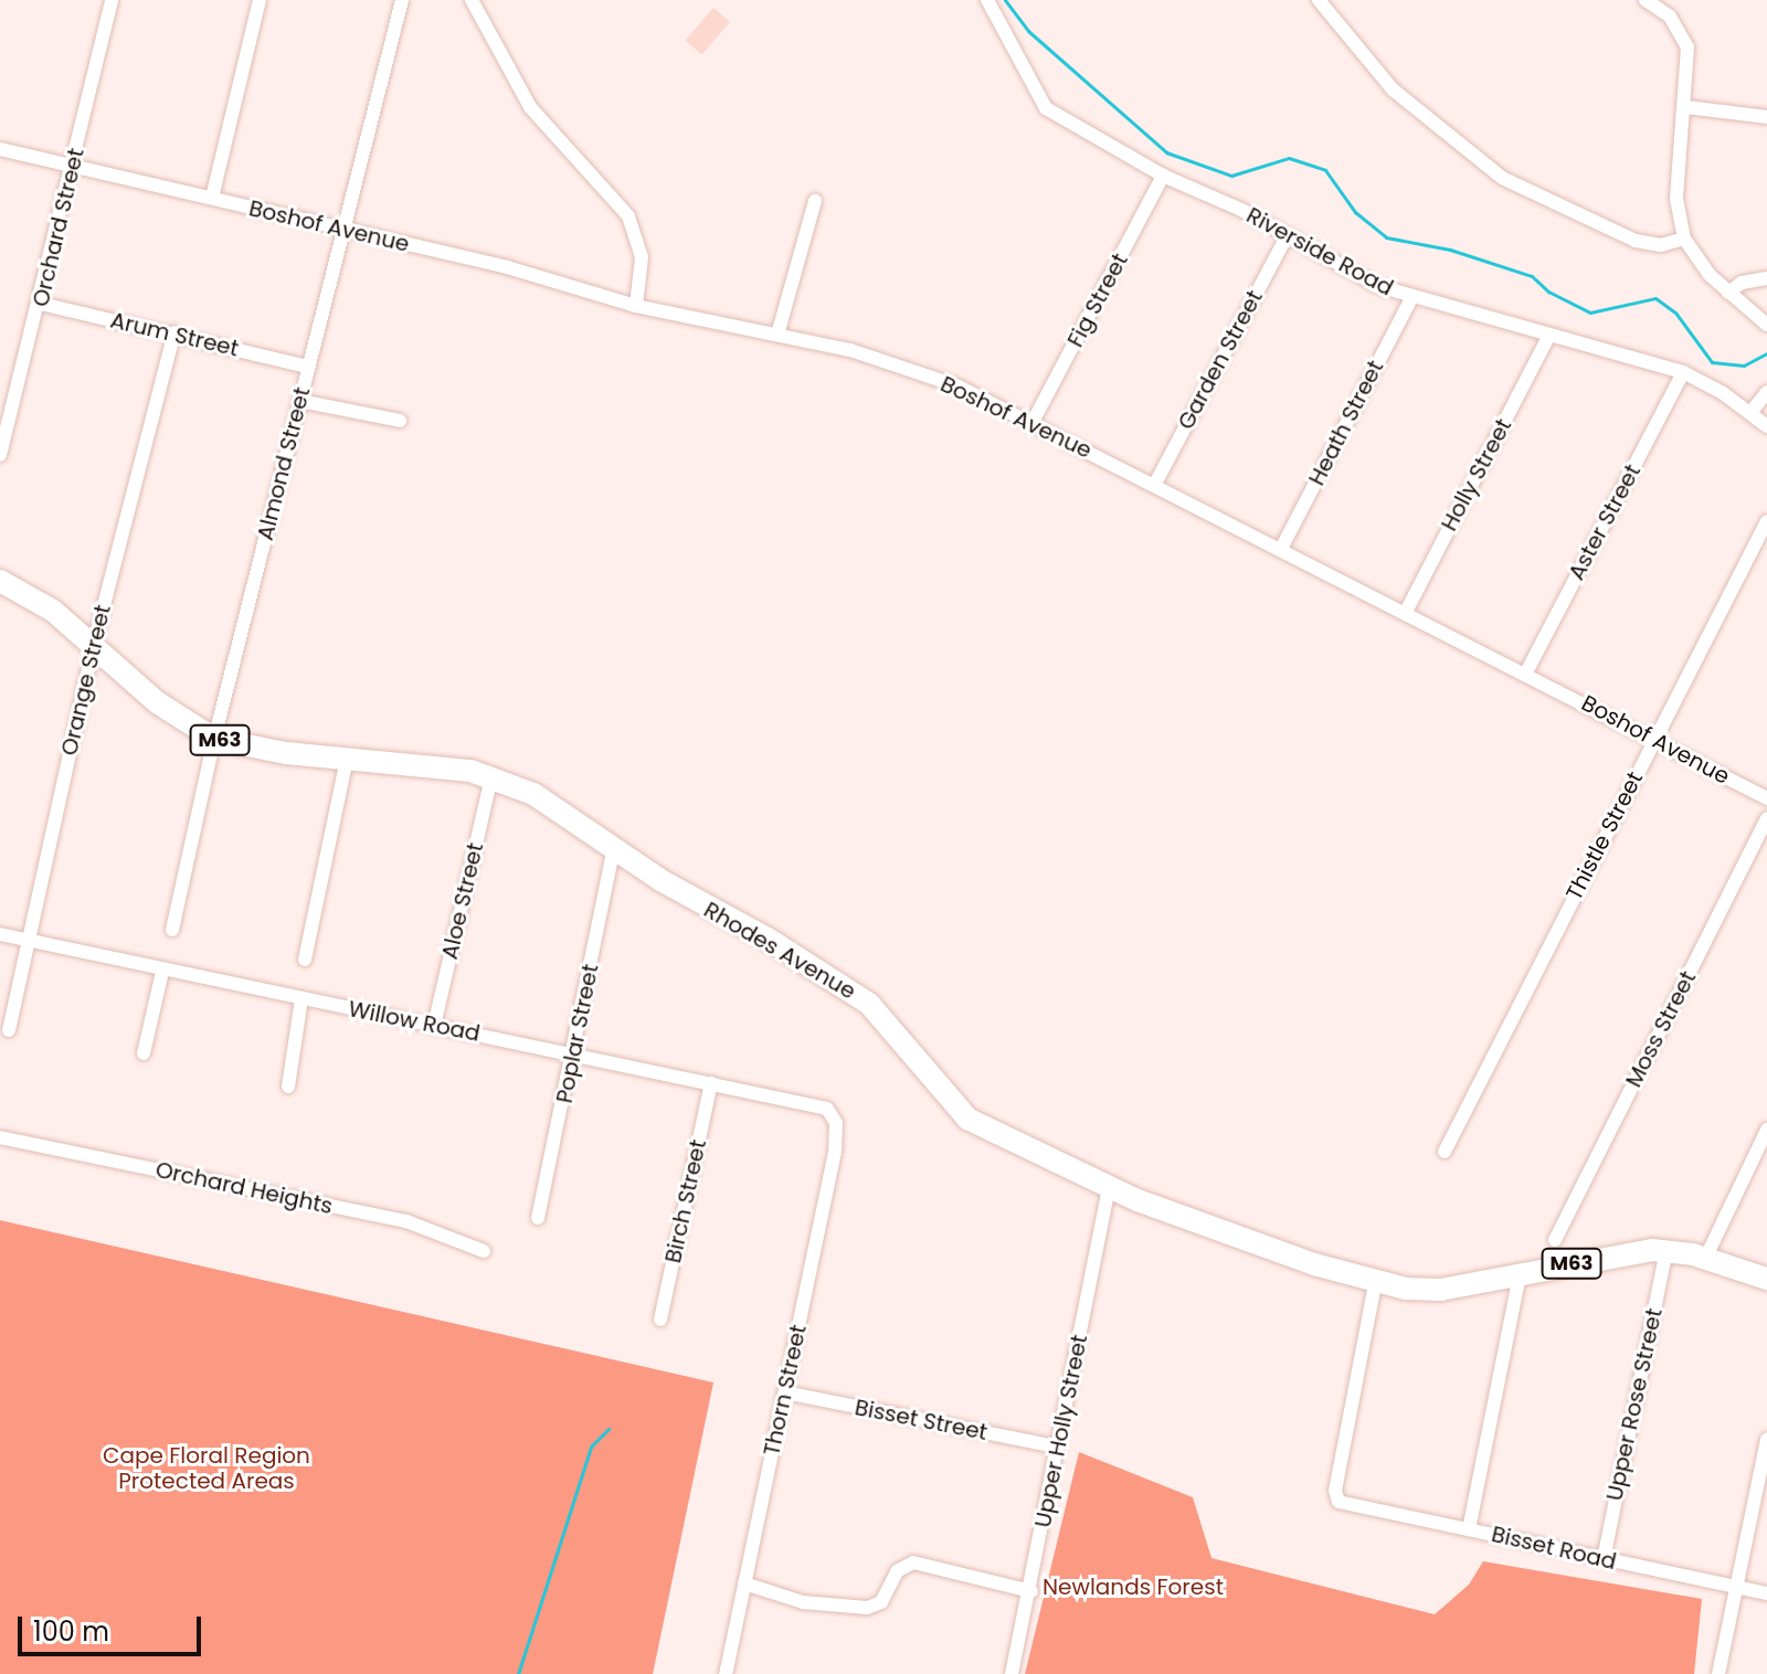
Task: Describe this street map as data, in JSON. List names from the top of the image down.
{
  "streets": {
    "main road": ["M63", "Rhodes Avenue"],
    "street": [
      "Boshof Avenue",
      "Orchard Street",
      "Riverside Road",
      "Fig Street",
      "Arum Street",
      "Garden Street",
      "Heath Street",
      "Almond Street",
      "Holly Street",
      "Aster Street",
      "Orange Street",
      "Thistle Street",
      "Aloe Street",
      "Willow Road",
      "Moss Street",
      "Poplar Street",
      "Orchard Heights",
      "Birch Street",
      "Thorn Street",
      "Upper Rose Street",
      "Bisset Street",
      "Upper Holly Street",
      "Bisset Road"
    ]
  },
  "crossings": [
    ["Boshof Avenue", "Orchard Street"],
    ["Boshof Avenue", "Fig Street"],
    ["Boshof Avenue", "Garden Street"],
    ["Boshof Avenue", "Heath Street"],
    ["Boshof Avenue", "Almond Street"],
    ["Boshof Avenue", "Holly Street"],
    ["Boshof Avenue", "Aster Street"],
    ["Boshof Avenue", "Thistle Street"],
    ["Orchard Street", "Arum Street"],
    ["Riverside Road", "Fig Street"],
    ["Riverside Road", "Garden Street"],
    ["Riverside Road", "Heath Street"],
    ["Riverside Road", "Holly Street"],
    ["Riverside Road", "Aster Street"],
    ["Arum Street", "Almond Street"],
    ["Arum Street", "Orange Street"],
    ["Almond Street", "Rhodes Avenue"],
    ["Orange Street", "Rhodes Avenue"],
    ["Orange Street", "Willow Road"],
    ["Aloe Street", "Rhodes Avenue"],
    ["Aloe Street", "Willow Road"],
    ["Rhodes Avenue", "Poplar Street"],
    ["Rhodes Avenue", "Upper Rose Street"],
    ["Rhodes Avenue", "Upper Holly Street"],
    ["Rhodes Avenue", "Bisset Road"],
    ["Willow Road", "Poplar Street"],
    ["Willow Road", "Birch Street"],
    ["Willow Road", "Thorn Street"],
    ["Thorn Street", "Bisset Street"],
    ["Upper Rose Street", "Bisset Road"],
    ["Bisset Street", "Upper Holly Street"]
  ],
  "parks": ["Cape Floral Region Protected Areas", "Newlands Forest"],
  "scale_bar": "100 m"
}
